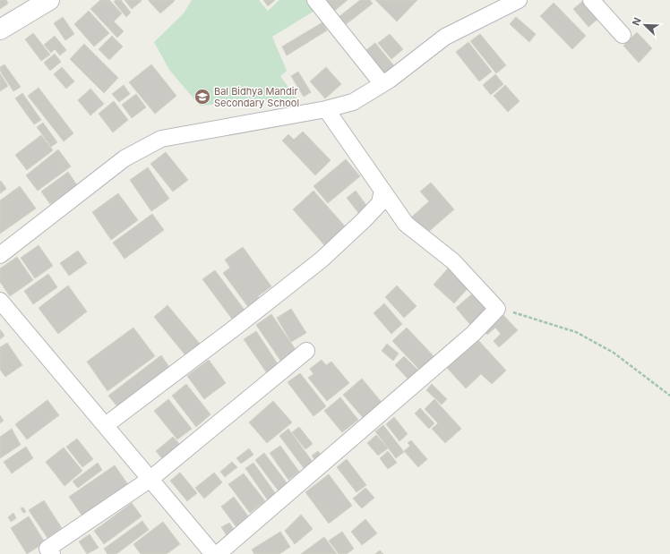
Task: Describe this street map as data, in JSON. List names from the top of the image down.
{
  "places": {
    "school or university": ["Bal Bidhya Mandir Secondary School"]
  },
  "north": "top left"
}
